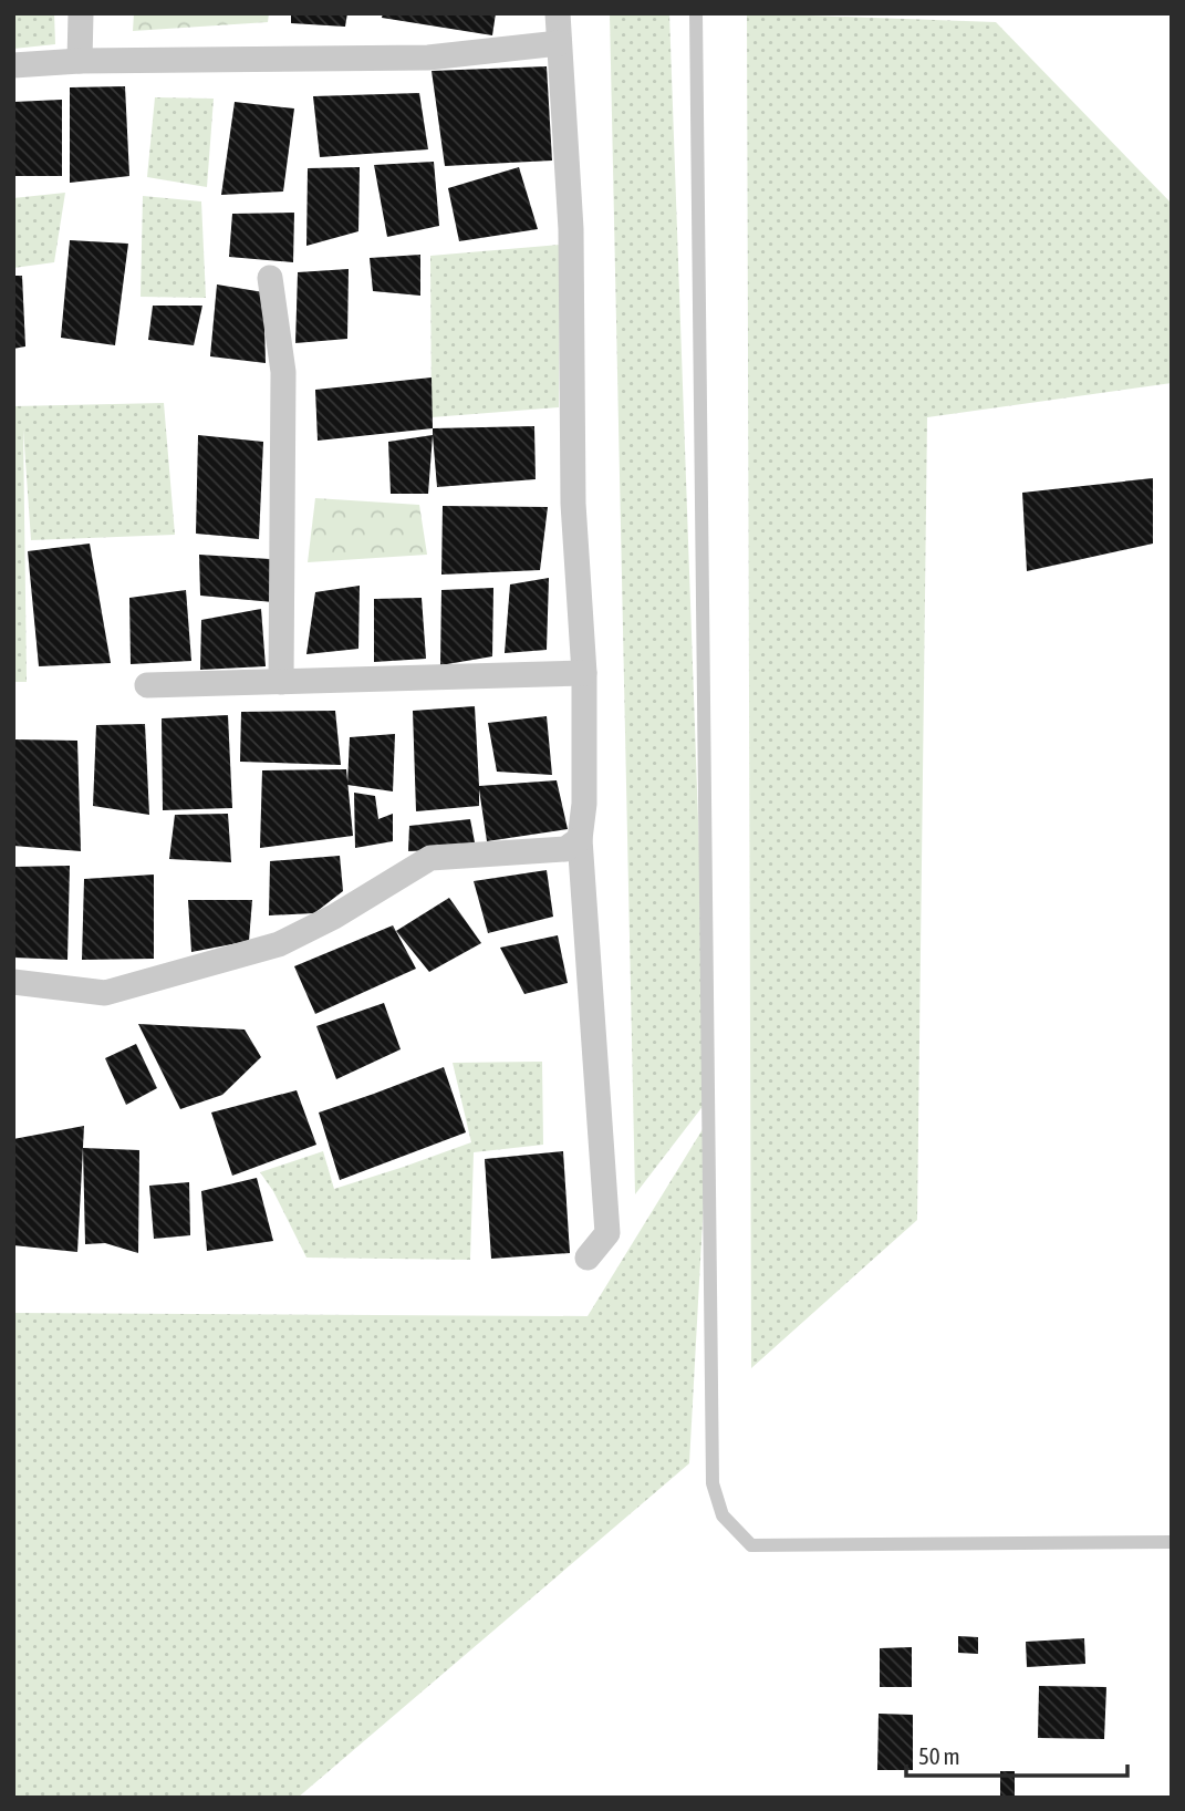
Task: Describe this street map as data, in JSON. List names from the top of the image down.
{
  "scale_bar": "50 m"
}
